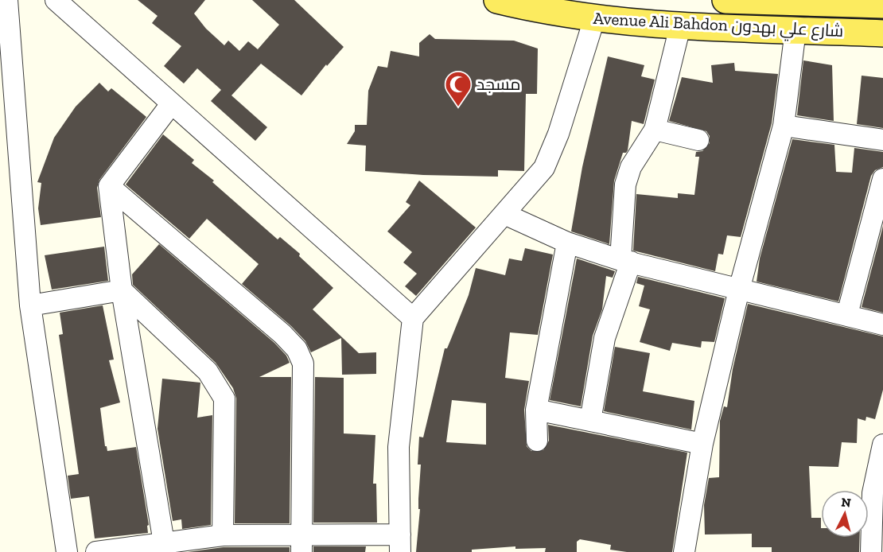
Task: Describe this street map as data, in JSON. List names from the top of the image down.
{
  "streets": {
    "main road": ["Avenue Ali Bahdon شارع علي بهدون"]
  },
  "places": {
    "mosque": ["مسجد"]
  },
  "north": "top"
}
